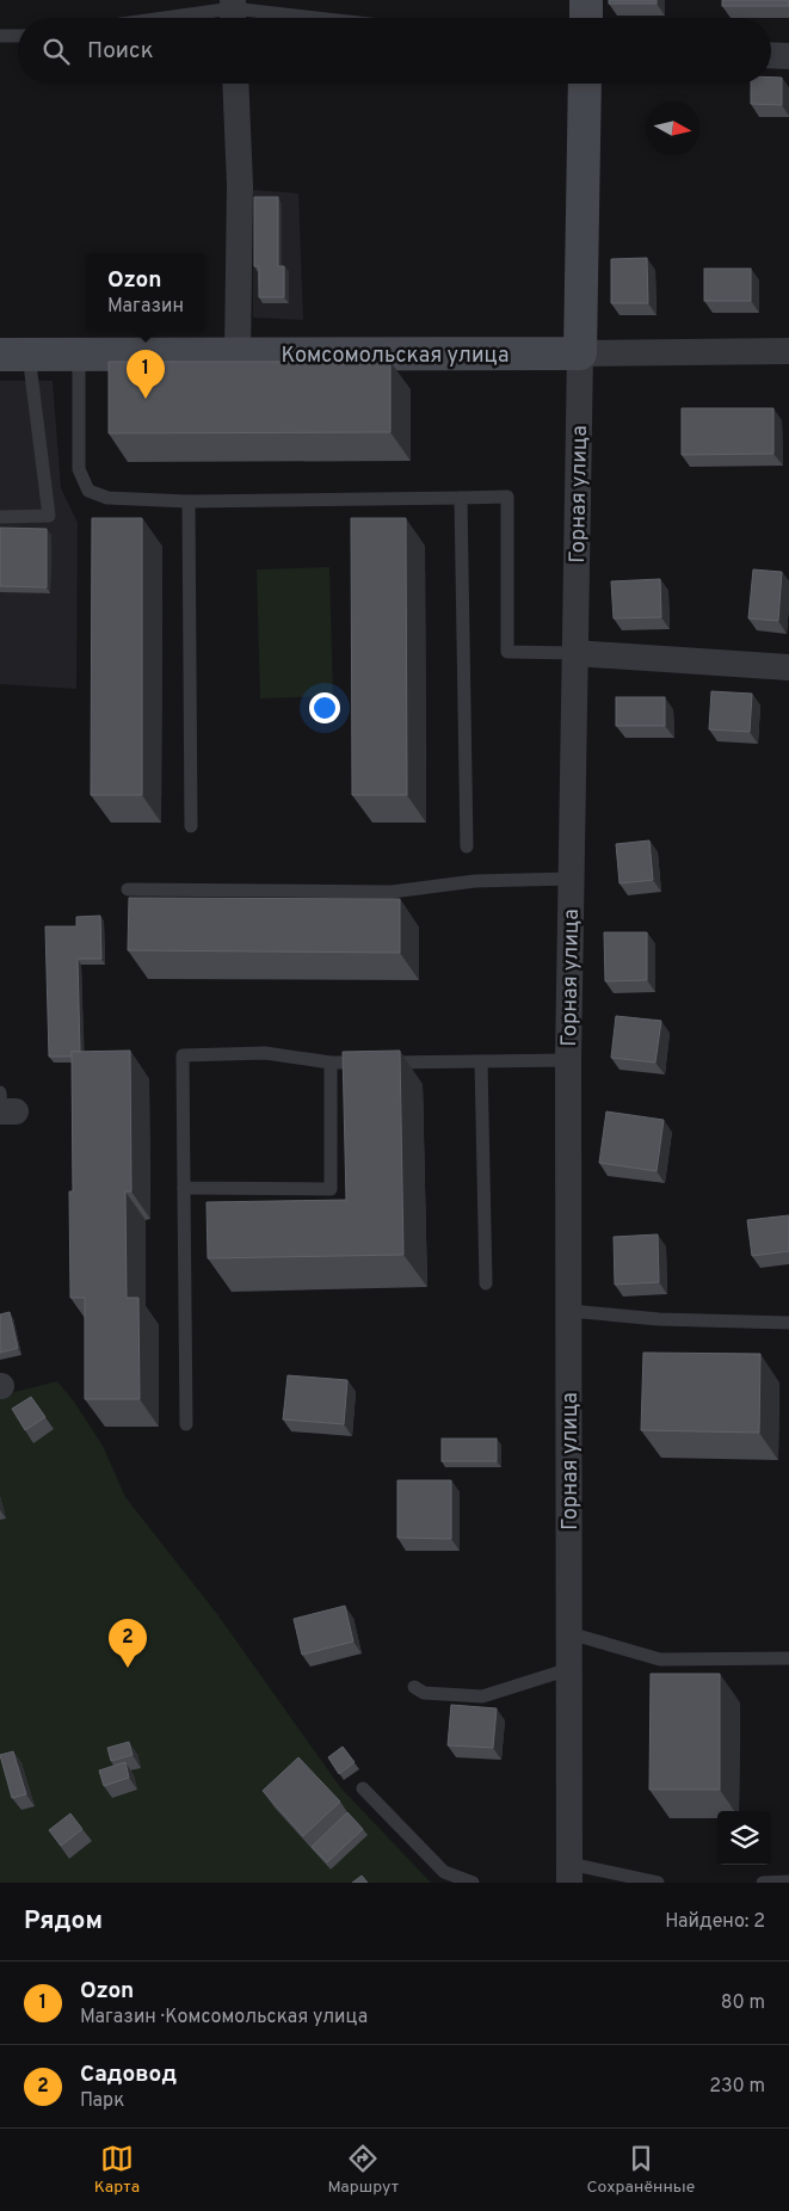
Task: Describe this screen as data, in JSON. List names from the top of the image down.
{
  "streets": {
    "street": ["Комсомольская улица", "Горная улица"]
  },
  "crossings": [
    ["Комсомольская улица", "Горная улица"]
  ],
  "north": "right",
  "page": {
    "search": "Поиск",
    "popup": ["Ozon", "Магазин"],
    "pins": ["1", "2"],
    "heading": ["Рядом", "Найдено: 2"],
    "list": [
      {
        "mark": "1",
        "name": "Ozon",
        "note": "Магазин · Комсомольская улица",
        "value": "80 m"
      },
      {
        "mark": "2",
        "name": "Садовод",
        "note": "Парк",
        "value": "230 m"
      }
    ],
    "nav": ["Карта", "Маршрут", "Сохранённые"]
  }
}
